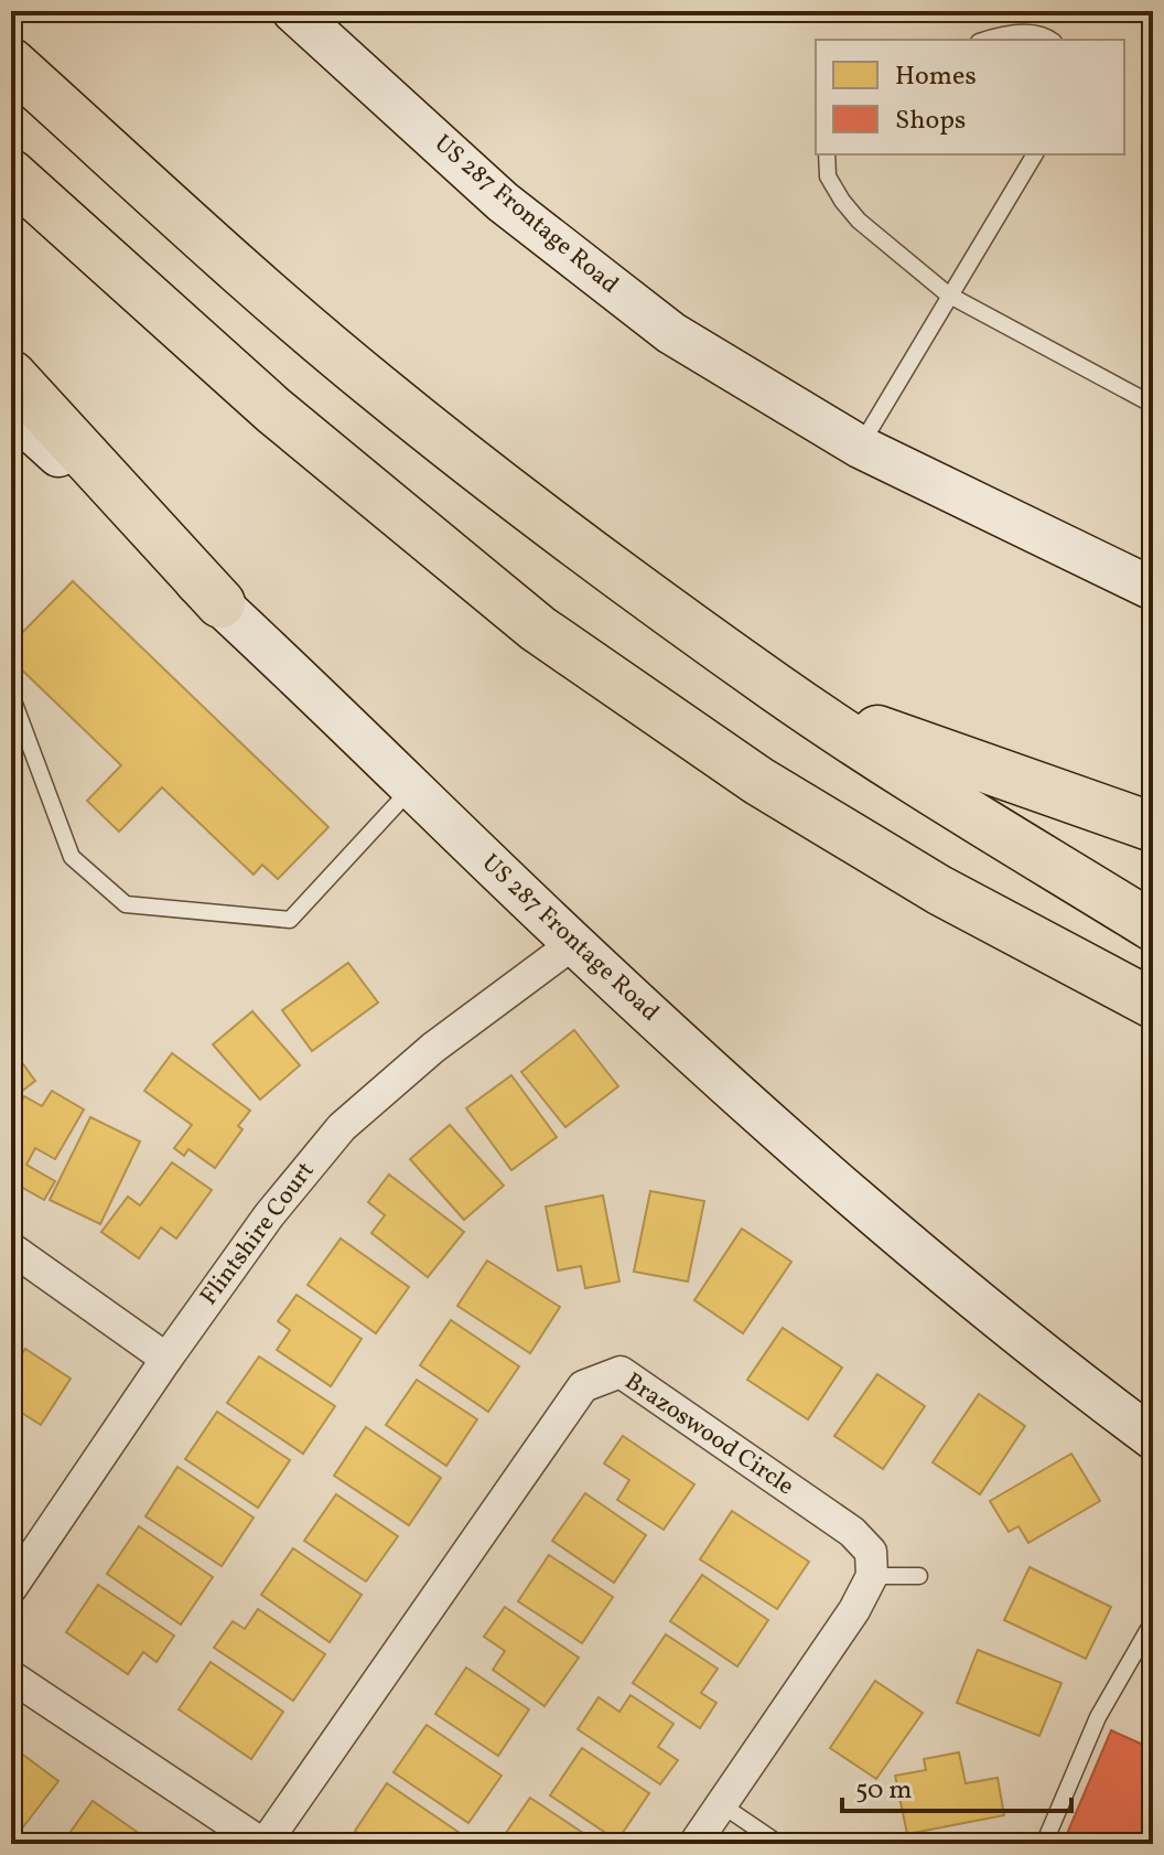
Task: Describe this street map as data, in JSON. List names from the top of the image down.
{
  "streets": {
    "main road": ["US 287 Frontage Road"],
    "street": ["Flintshire Court", "Brazoswood Circle"]
  },
  "crossings": [
    ["US 287 Frontage Road", "Flintshire Court"]
  ],
  "legend": ["Homes", "Shops"],
  "scale_bar": "50 m"
}
